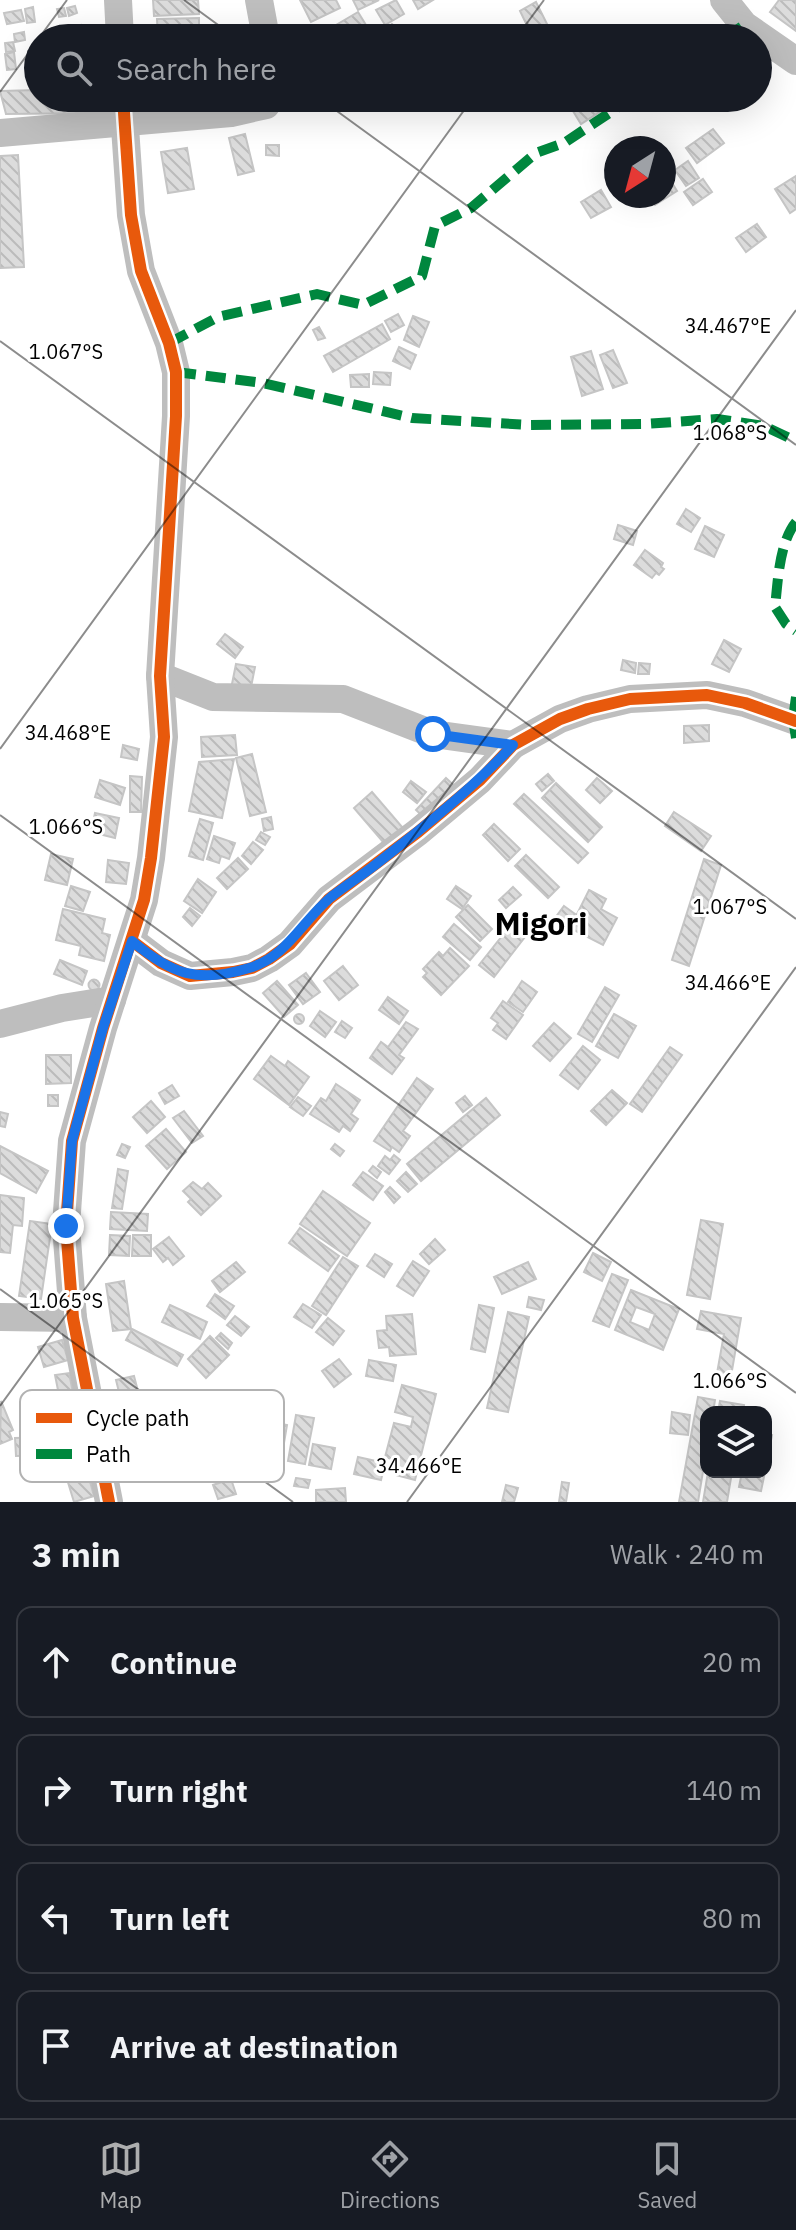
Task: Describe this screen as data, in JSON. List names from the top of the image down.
{
  "districts": ["Migori"],
  "legend": ["Cycle path", "Path"],
  "north": "bottom left",
  "page": {
    "search": "Search here",
    "heading": ["3 min", "Walk · 240 m"],
    "list": [
      ["Continue", "20 m"],
      ["Turn right", "140 m"],
      ["Turn left", "80 m"],
      "Arrive at destination"
    ],
    "nav": ["Map", "Directions", "Saved"]
  },
  "coordinates": [
    "34.467°E",
    "1.067°S",
    "1.068°S",
    "34.468°E",
    "1.066°S",
    "34.466°E",
    "1.065°S"
  ]
}
